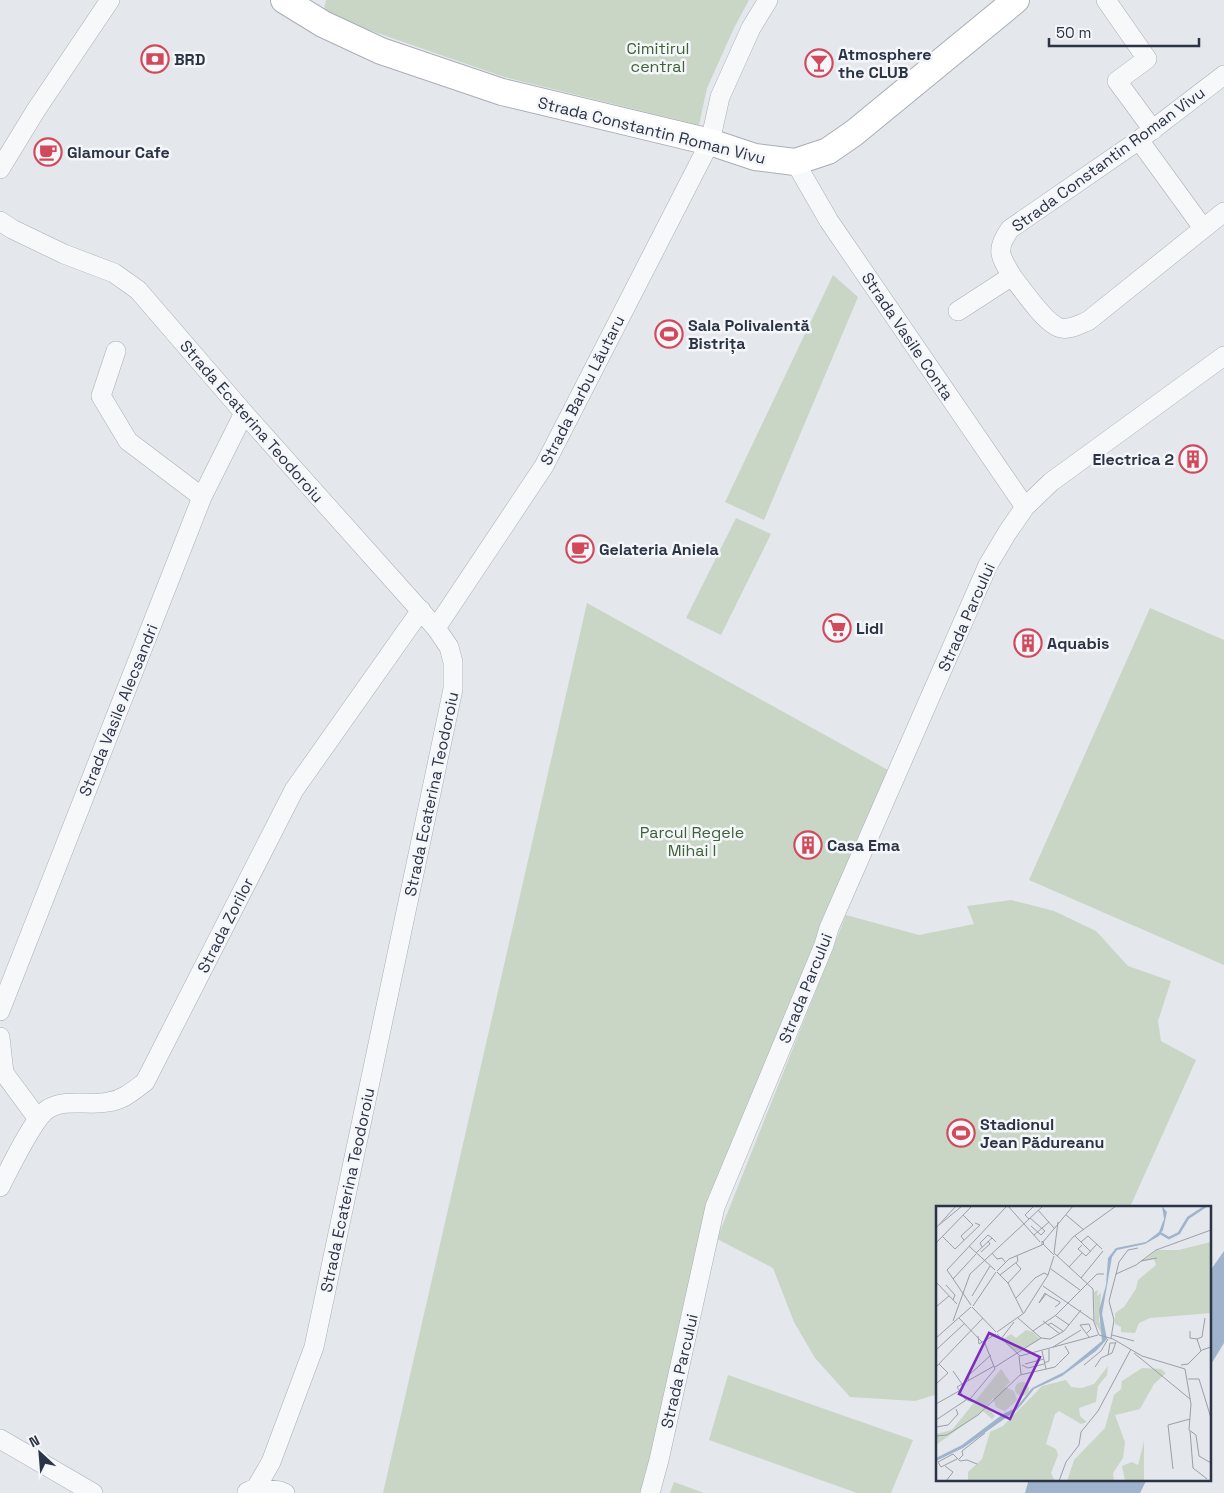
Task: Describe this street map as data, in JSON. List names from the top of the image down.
{
  "streets": {
    "street": [
      "Strada Constantin Roman Vivu",
      "Strada Vasile Conta",
      "Strada Barbu Lăutaru",
      "Strada Ecaterina Teodoroiu",
      "Strada Parcului",
      "Strada Vasile Alecsandri",
      "Strada Zorilor"
    ]
  },
  "crossings": [
    ["Strada Constantin Roman Vivu", "Strada Vasile Conta"],
    ["Strada Constantin Roman Vivu", "Strada Barbu Lăutaru"],
    ["Strada Vasile Conta", "Strada Parcului"],
    ["Strada Barbu Lăutaru", "Strada Ecaterina Teodoroiu"],
    ["Strada Ecaterina Teodoroiu", "Strada Vasile Alecsandri"],
    ["Strada Ecaterina Teodoroiu", "Strada Zorilor"]
  ],
  "parks": ["Cimitirul central", "Parcul Regele Mihai I"],
  "places": {
    "bank": ["BRD"],
    "bar": ["Atmosphere the CLUB"],
    "cafe": ["Glamour Cafe", "Gelateria Aniela"],
    "sports": ["Sala Polivalentă Bistrița", "Stadionul Jean Pădureanu"],
    "building": ["Electrica 2", "Aquabis", "Casa Ema"],
    "supermarket": ["Lidl"]
  },
  "scale_bar": "50 m",
  "north": "top left"
}
